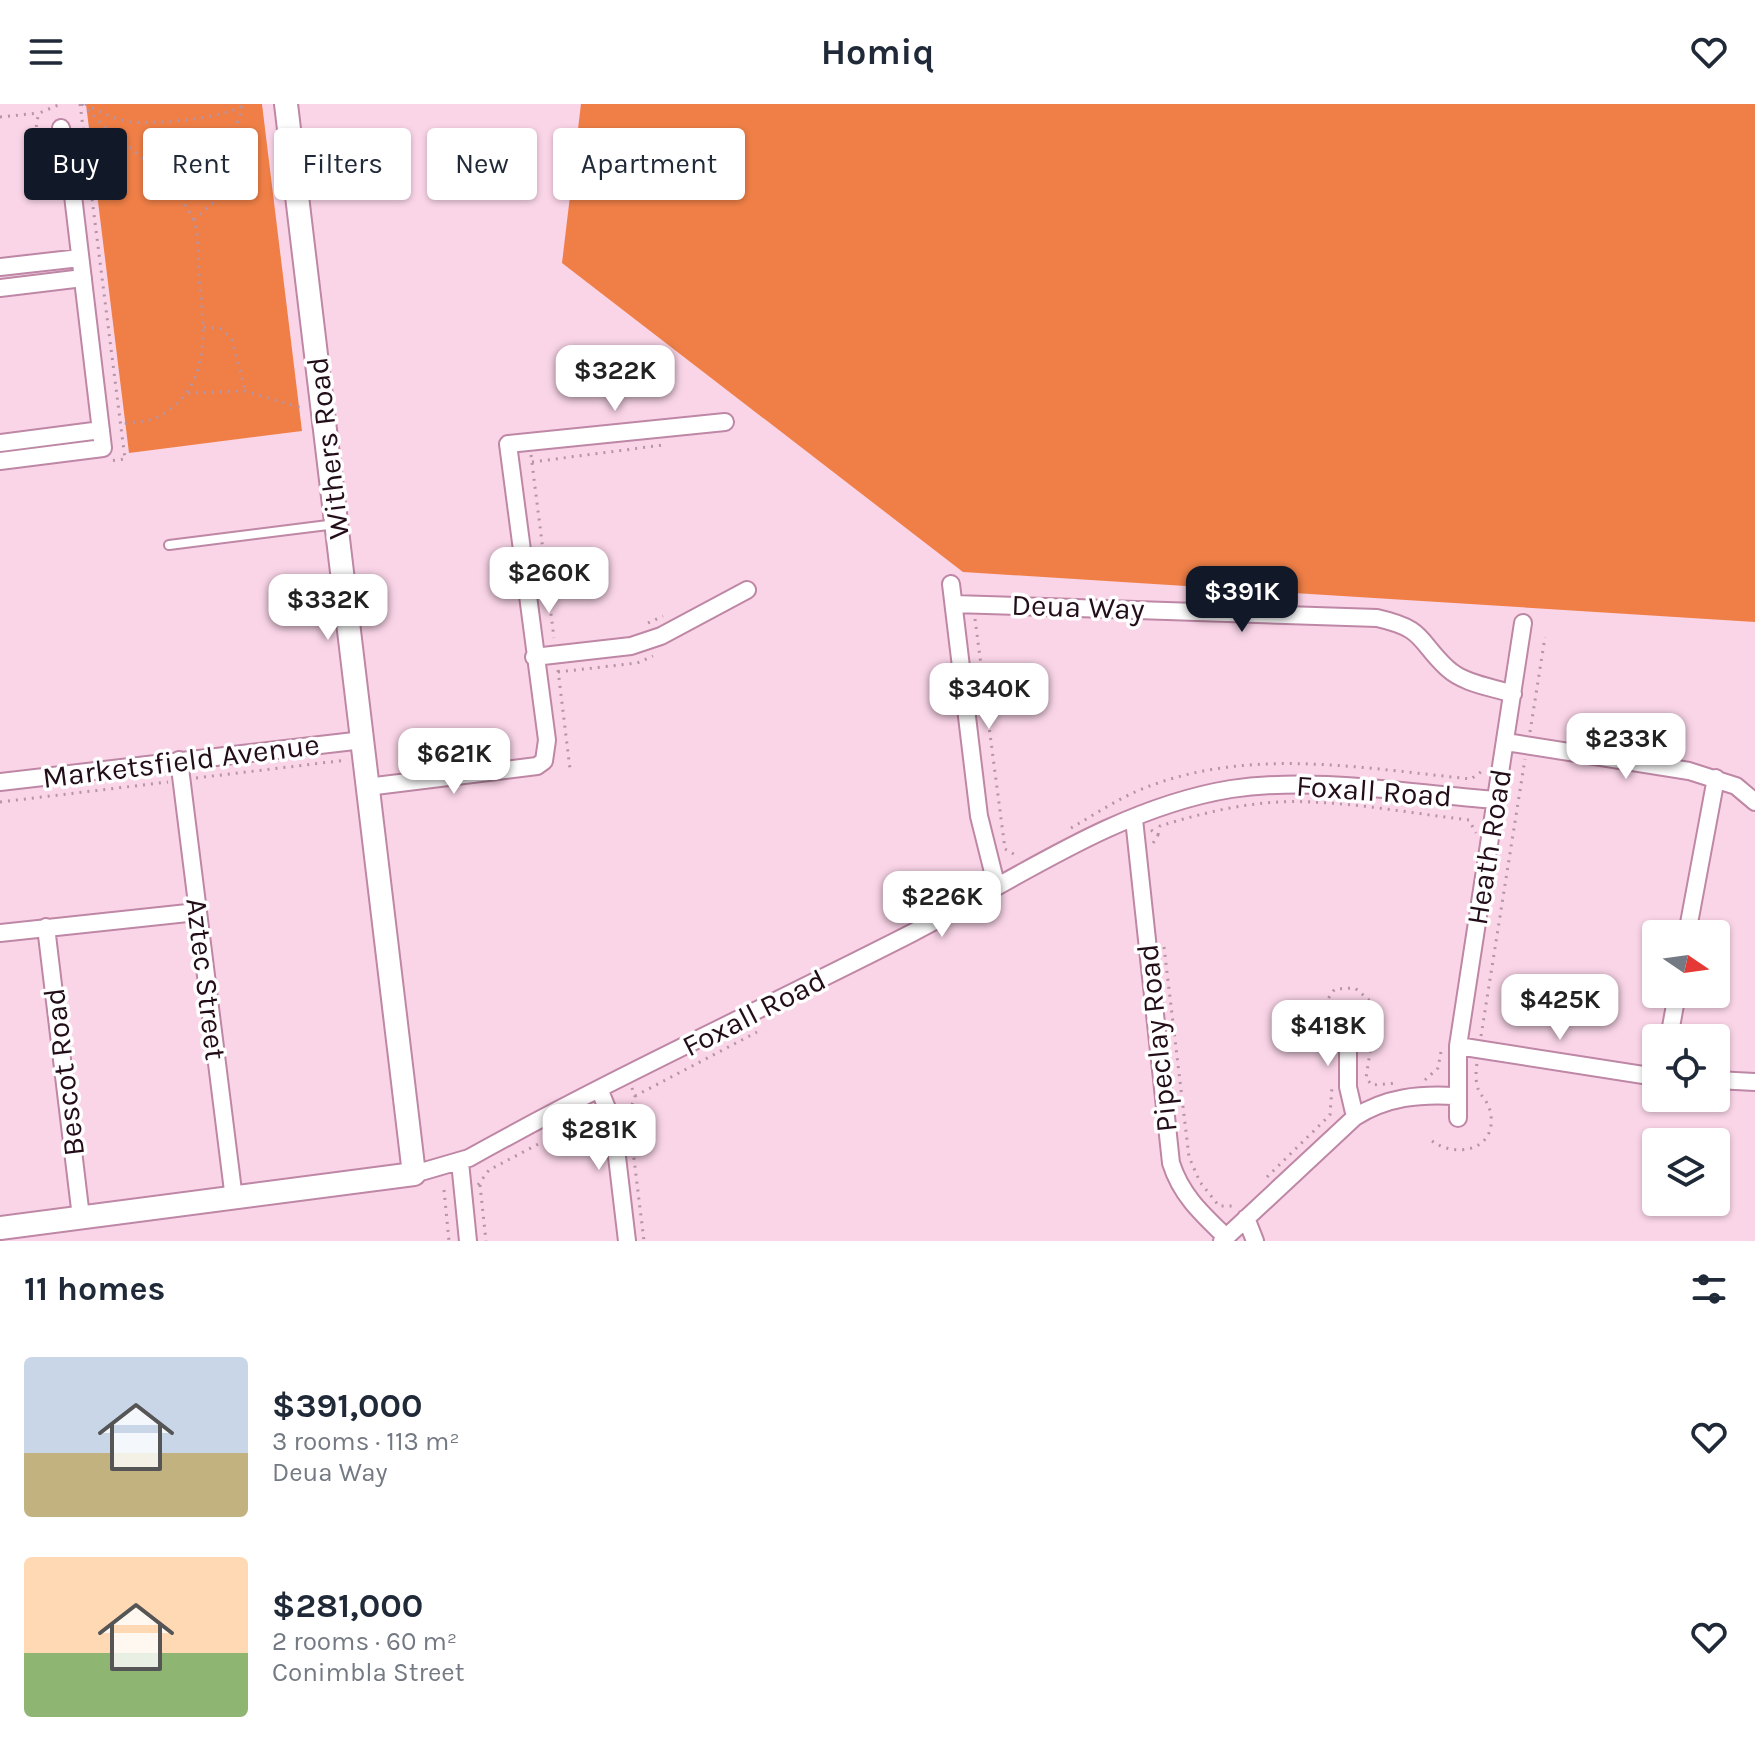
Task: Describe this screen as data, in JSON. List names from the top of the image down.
{
  "streets": {
    "street": [
      "Withers Road",
      "Deua Way",
      "Marketsfield Avenue",
      "Foxall Road",
      "Heath Road",
      "Aztec Street",
      "Pipeclay Road",
      "Bescot Road"
    ]
  },
  "crossings": [
    ["Withers Road", "Marketsfield Avenue"],
    ["Withers Road", "Foxall Road"],
    ["Deua Way", "Heath Road"],
    ["Marketsfield Avenue", "Aztec Street"],
    ["Foxall Road", "Heath Road"],
    ["Foxall Road", "Aztec Street"],
    ["Foxall Road", "Pipeclay Road"],
    ["Foxall Road", "Bescot Road"]
  ],
  "north": "right",
  "page": {
    "header": "Homiq",
    "chip": [
      "Buy",
      "Rent",
      "Filters",
      "New",
      "Apartment"
    ],
    "price": [
      "$322K",
      "$260K",
      "$391K",
      "$332K",
      "$340K",
      "$233K",
      "$621K",
      "$226K",
      "$425K",
      "$418K",
      "$281K"
    ],
    "heading": "11 homes",
    "list": [
      {
        "name": "$391,000",
        "note": "3 rooms · 113 m² · Deua Way"
      },
      {
        "name": "$281,000",
        "note": "2 rooms · 60 m² · Conimbla Street"
      }
    ]
  }
}
